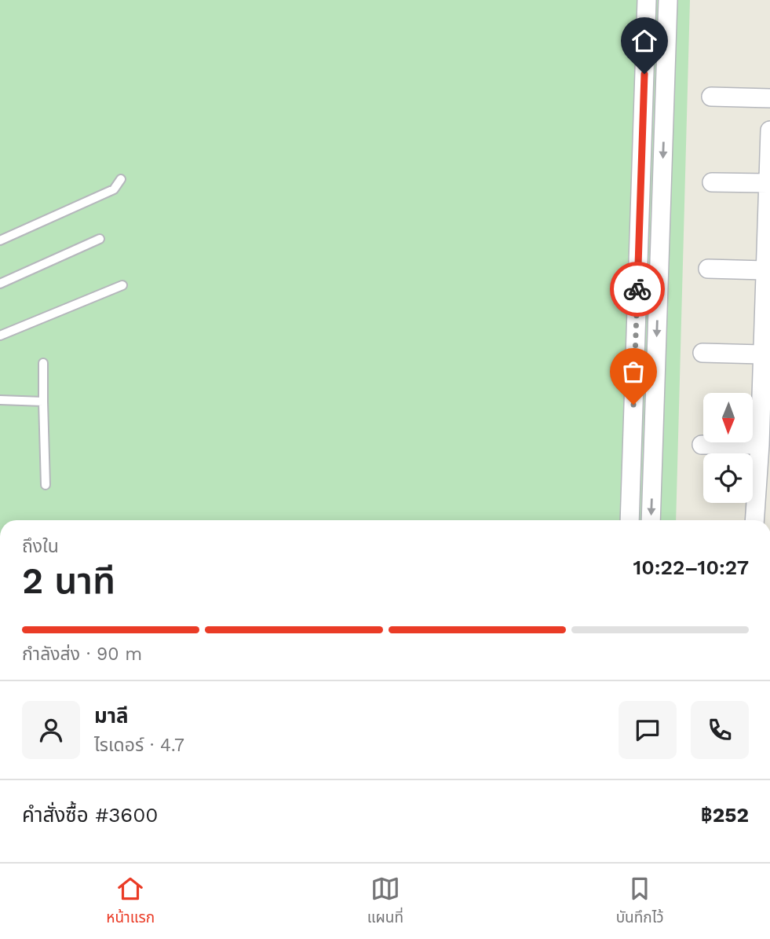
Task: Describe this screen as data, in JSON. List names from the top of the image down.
{
  "north": "bottom",
  "page": {
    "heading": ["2 นาที", "ถึงใน", "10:22–10:27"],
    "panel": [
      "มาลี",
      "ไรเดอร์ · 4.7",
      "คำสั่งซื้อ #3600",
      "฿252"
    ],
    "bar": "กำลังส่ง · 90 m",
    "tabs": ["หน้าแรก", "แผนที่", "บันทึกไว้"]
  }
}
